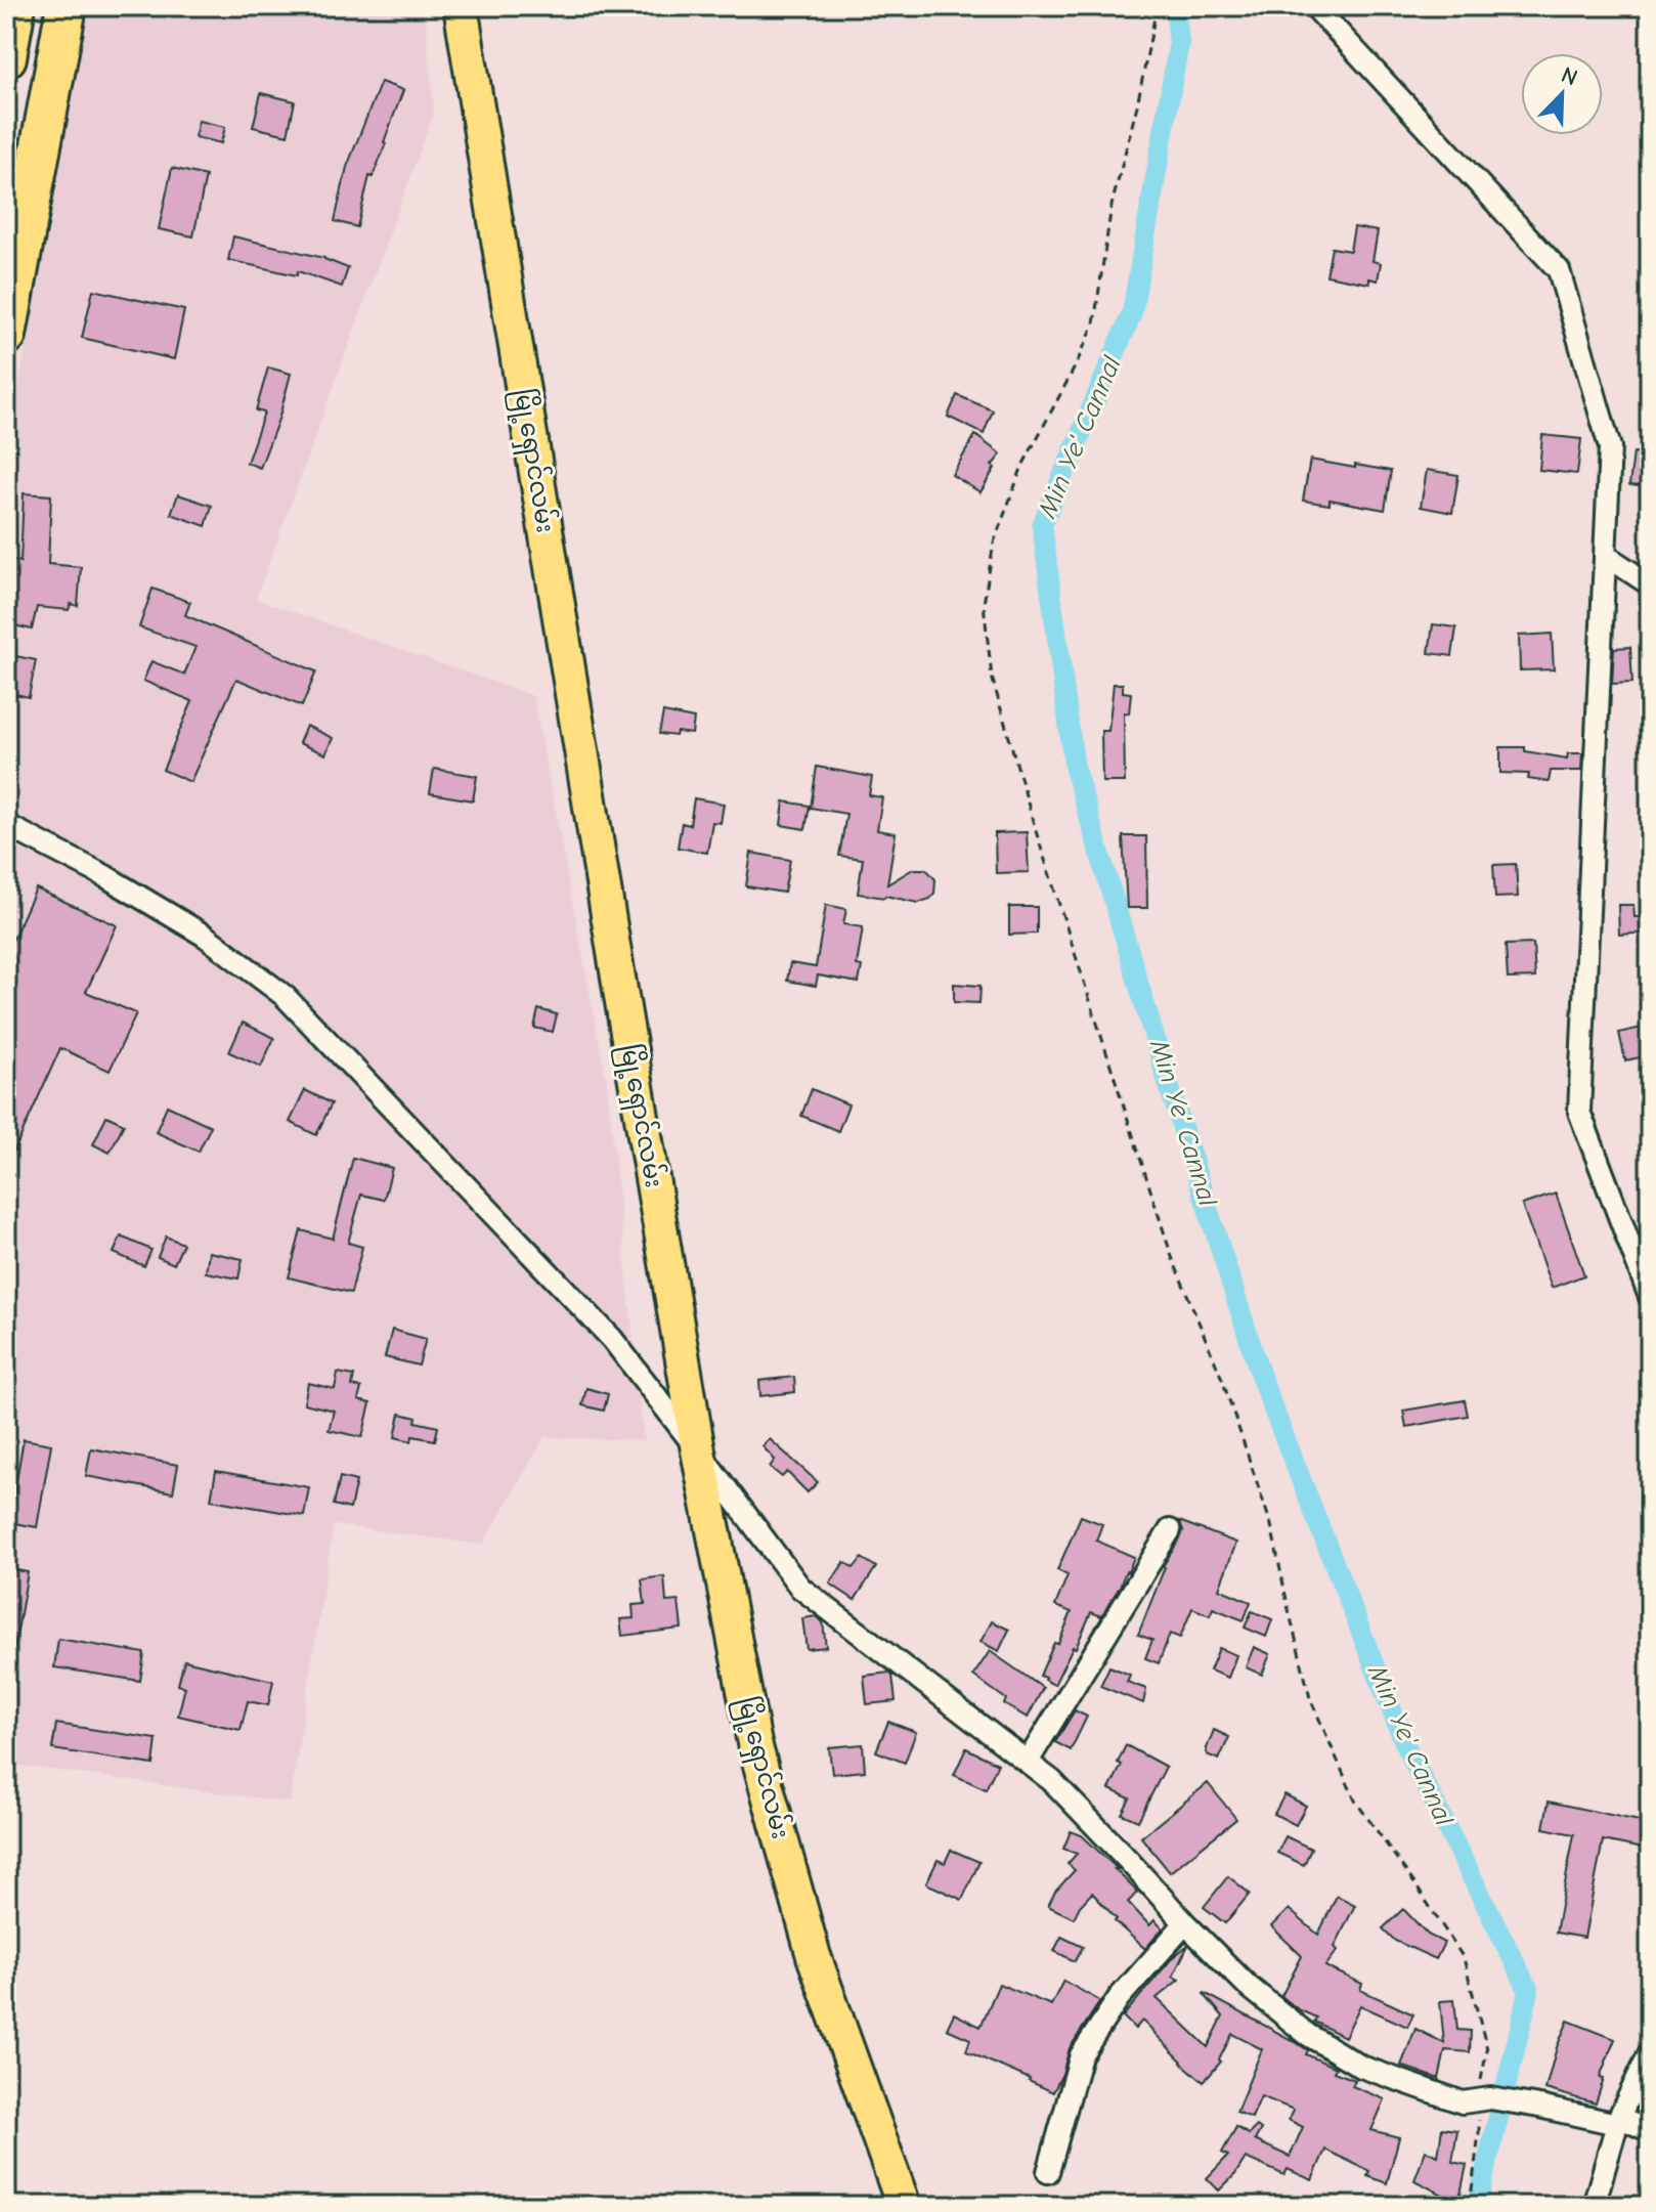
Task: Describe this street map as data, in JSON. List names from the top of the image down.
{
  "streets": {
    "main road": ["မြို့ရှောင်လမ်း"]
  },
  "water": ["Min Ye' Cannal"],
  "north": "top right"
}
